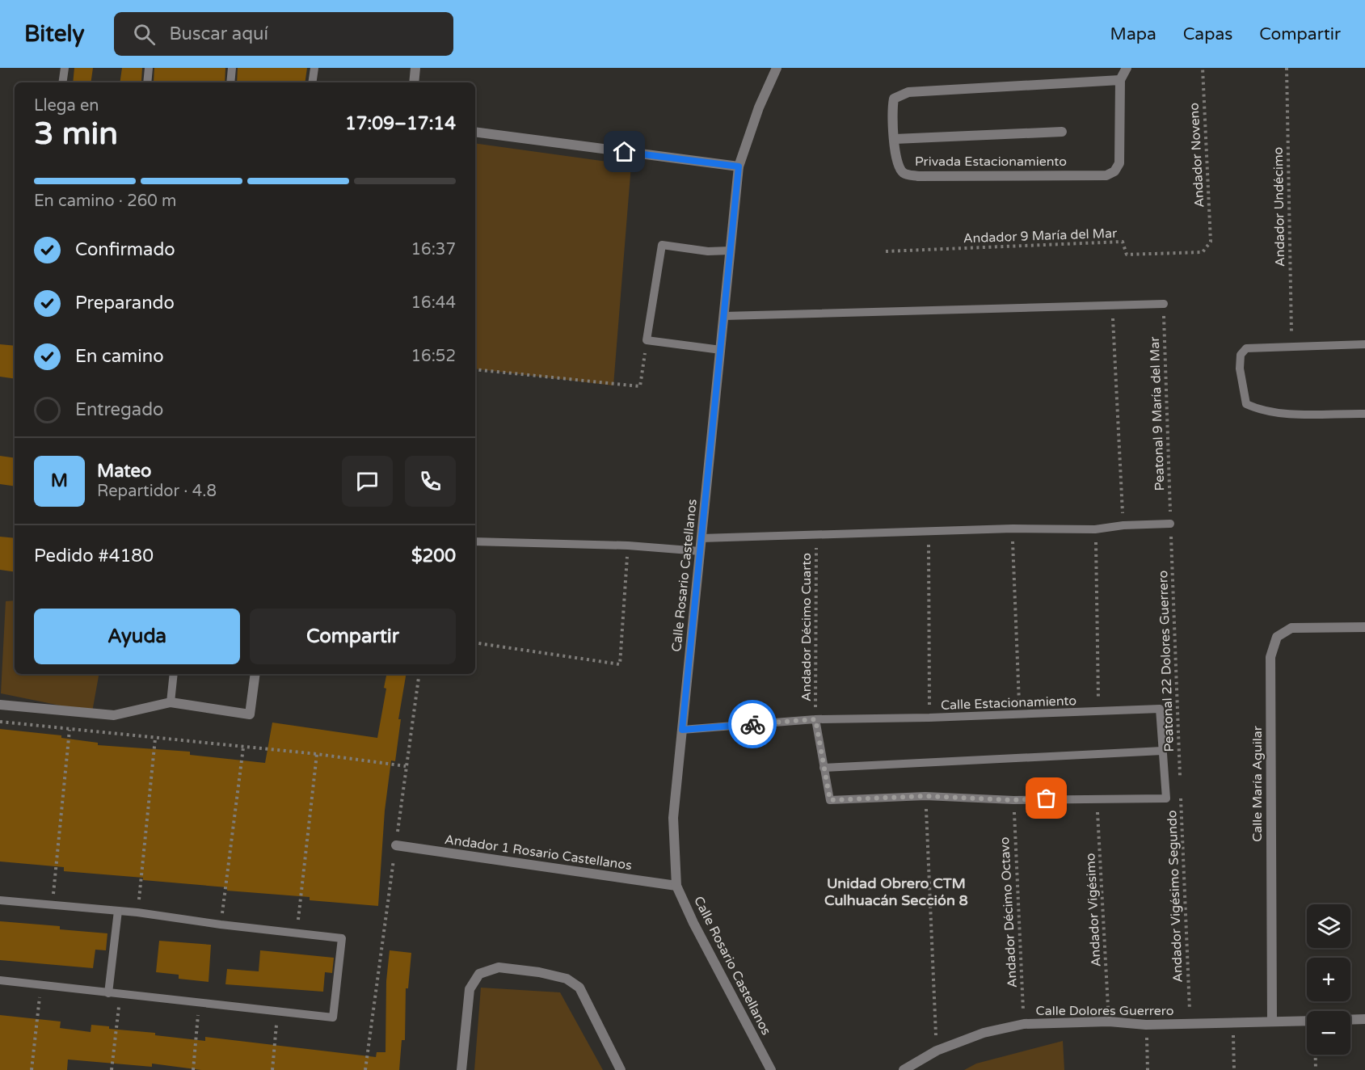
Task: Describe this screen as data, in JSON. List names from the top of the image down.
{
  "streets": {
    "street": [
      "Privada Estacionamiento",
      "Calle Rosario Castellanos",
      "Calle María Aguilar",
      "Andador 1 Rosario Castellanos",
      "Calle Dolores Guerrero"
    ],
    "lane": ["Calle Estacionamiento"],
    "path": [
      "Andador Noveno",
      "Andador Undécimo",
      "Andador 9 María del Mar",
      "Peatonal 9 María del Mar",
      "Andador Décimo Cuarto",
      "Peatonal 22 Dolores Guerrero",
      "Andador Vigésimo Segundo",
      "Andador Vigésimo",
      "Andador Décimo Octavo"
    ]
  },
  "crossings": [
    ["Andador Noveno", "Andador 9 María del Mar"],
    ["Peatonal 9 María del Mar", "Peatonal 22 Dolores Guerrero"],
    ["Calle Rosario Castellanos", "Calle Estacionamiento"],
    ["Calle Rosario Castellanos", "Andador 1 Rosario Castellanos"],
    ["Andador Décimo Cuarto", "Calle Estacionamiento"],
    ["Calle Estacionamiento", "Andador Vigésimo"],
    ["Calle Estacionamiento", "Andador Décimo Octavo"],
    ["Calle María Aguilar", "Calle Dolores Guerrero"],
    ["Andador Vigésimo Segundo", "Calle Dolores Guerrero"],
    ["Andador Vigésimo", "Calle Dolores Guerrero"],
    ["Andador Décimo Octavo", "Calle Dolores Guerrero"]
  ],
  "districts": ["Unidad Obrero CTM Culhuacán Sección 8"],
  "page": {
    "header": "Bitely",
    "search": "Buscar aquí",
    "nav": ["Mapa", "Capas", "Compartir"],
    "heading": ["3 min", "Llega en", "17:09–17:14"],
    "panel": [
      "Mateo",
      "Repartidor · 4.8",
      "Pedido #4180",
      "$200"
    ],
    "bar": "En camino · 260 m",
    "list": [
      ["Confirmado", "16:37"],
      ["Preparando", "16:44"],
      ["En camino", "16:52"],
      "Entregado"
    ],
    "round": "M",
    "buttons": ["Ayuda", "Compartir"],
    "map_buttons": ["+", "−"]
  }
}
